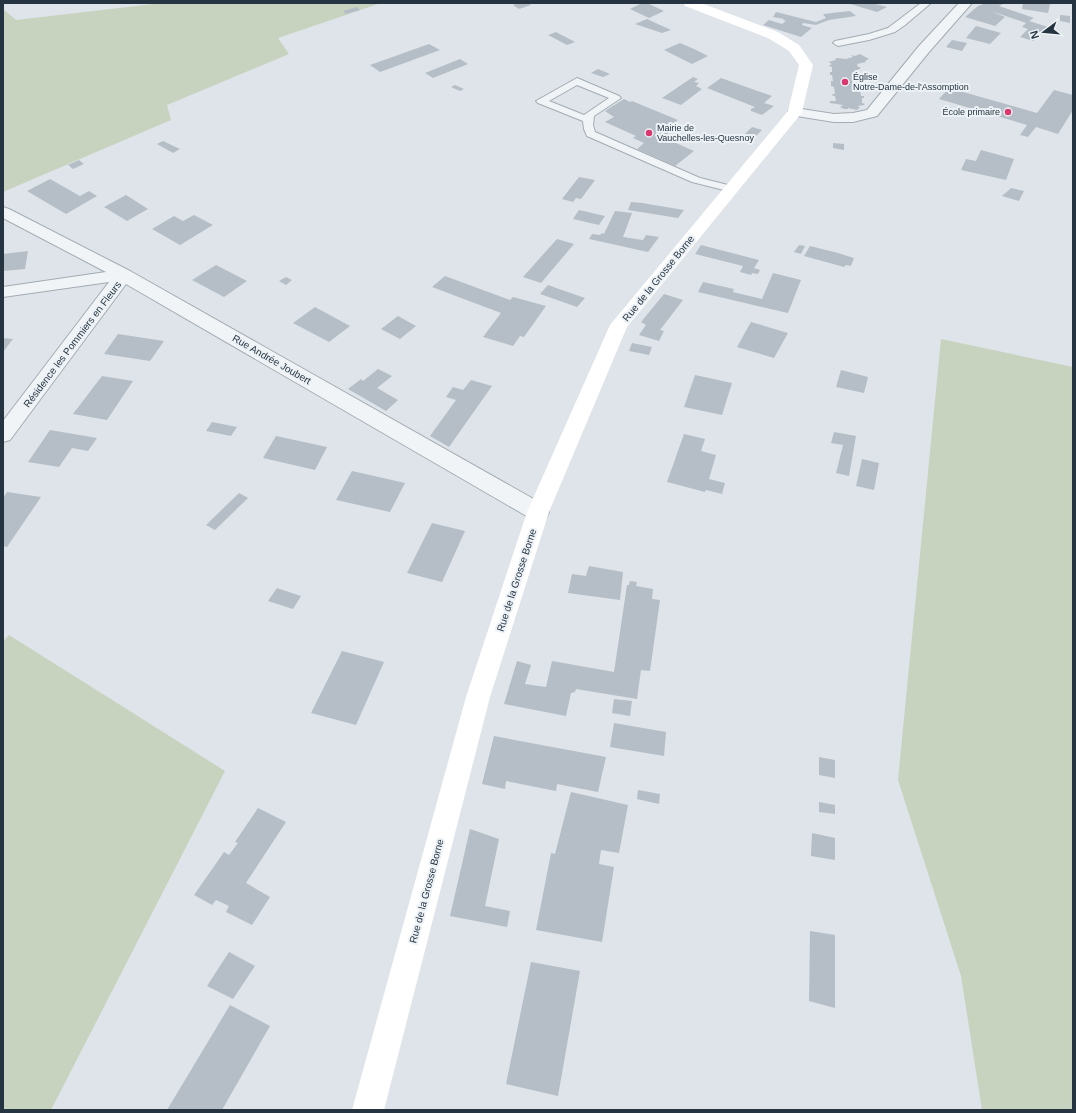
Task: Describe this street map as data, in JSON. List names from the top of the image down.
{
  "streets": {
    "street": ["Rue de la Grosse Borne", "Résidence les Pommiers en Fleurs", "Rue Andrée Joubert"]
  },
  "crossings": [
    ["Rue de la Grosse Borne", "Rue Andrée Joubert"],
    ["Résidence les Pommiers en Fleurs", "Rue Andrée Joubert"]
  ],
  "places": ["Église Notre-Dame-de-l'Assomption", "École primaire", "Mairie de Vauchelles-les-Quesnoy"],
  "north": "left"
}
